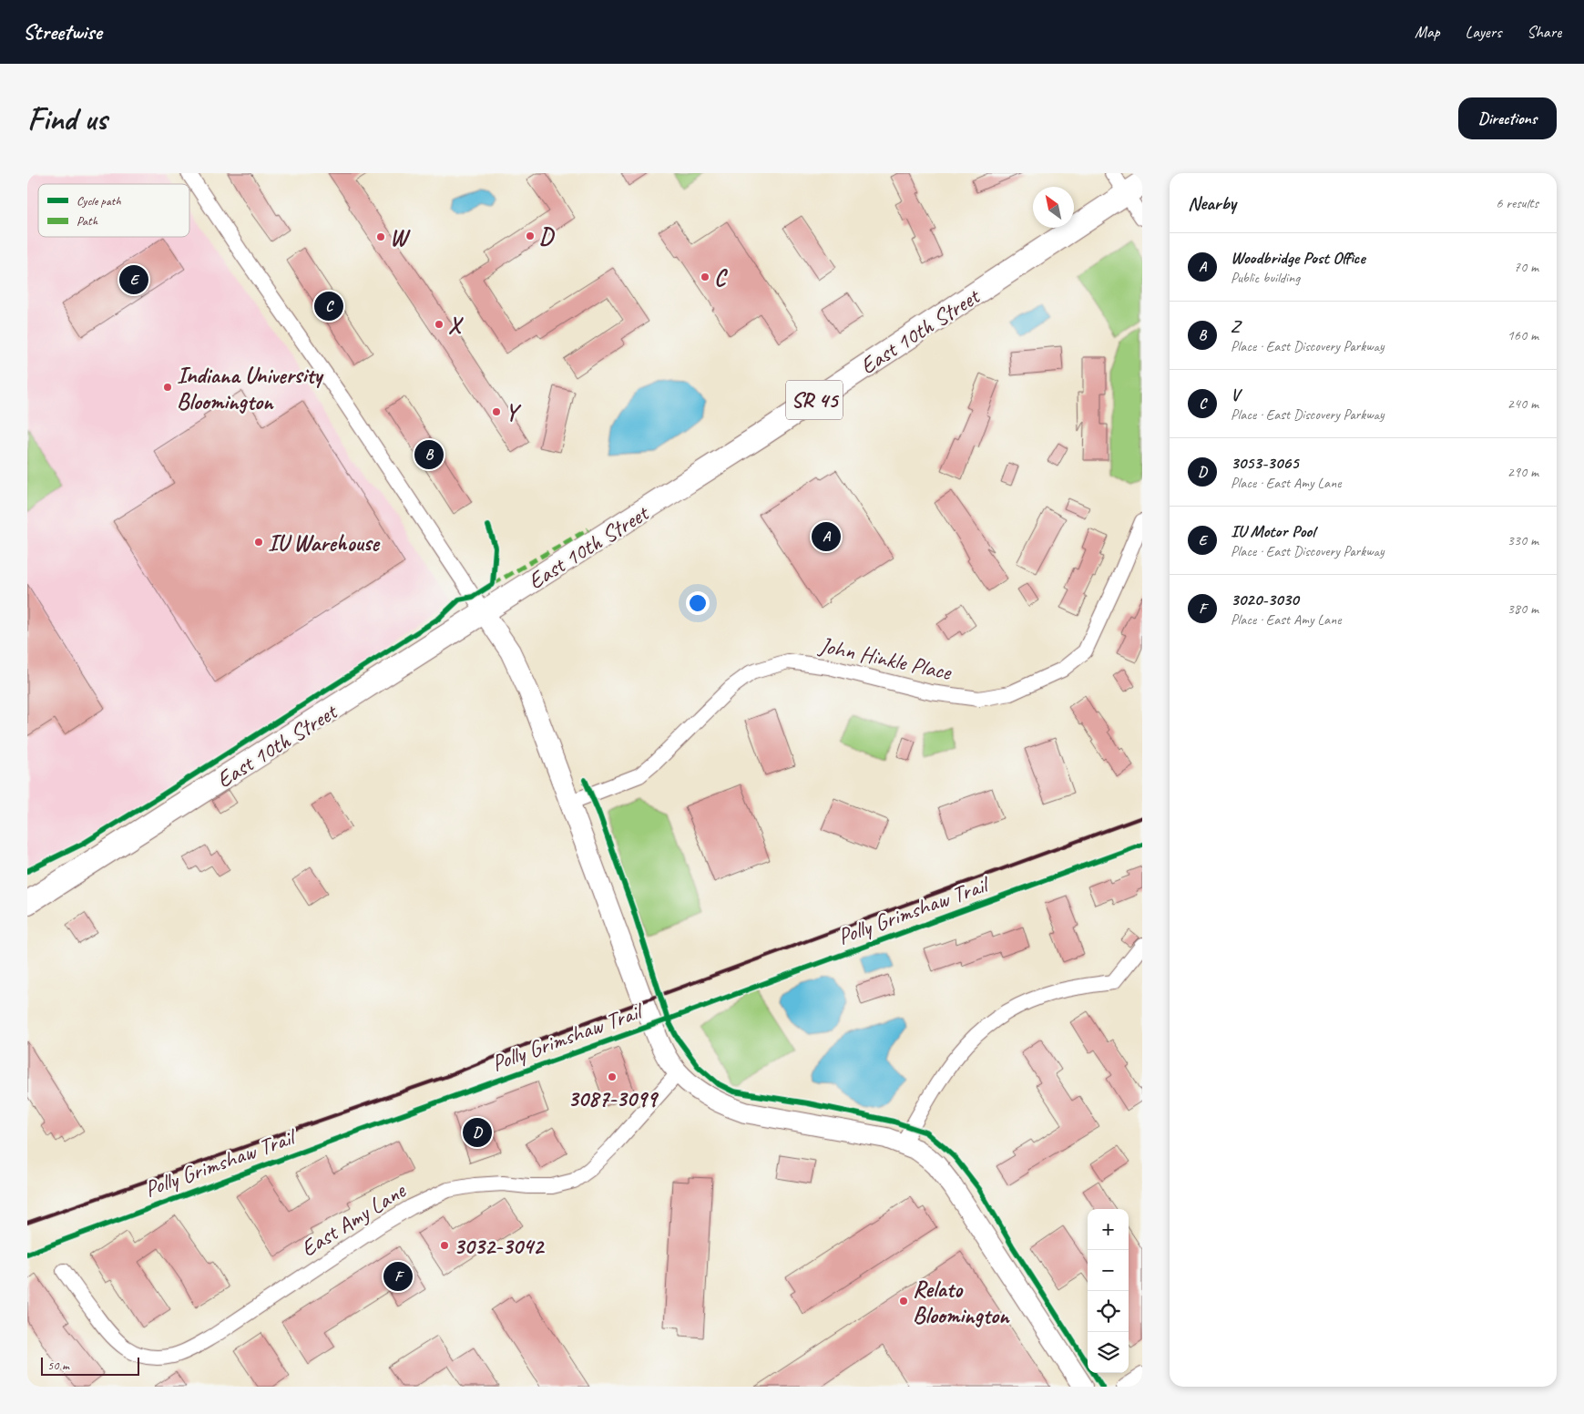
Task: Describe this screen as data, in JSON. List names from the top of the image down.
{
  "streets": {
    "main road": ["East 10th Street", "SR 45"],
    "street": ["John Hinkle Place", "East Amy Lane"],
    "cycle path": ["Polly Grimshaw Trail"]
  },
  "places": [
    "D",
    "W",
    "C",
    "X",
    "Indiana University Bloomington",
    "Y",
    "IU Warehouse",
    "3087-3099",
    "3032-3042",
    "Relato Bloomington"
  ],
  "legend": ["Cycle path", "Path"],
  "scale_bar": "50 m",
  "north": "top left",
  "page": {
    "header": "Streetwise",
    "nav": ["Map", "Layers", "Share"],
    "buttons": "Directions",
    "title": "Find us",
    "heading": ["Nearby", "6 results"],
    "list": [
      {
        "mark": "A",
        "name": "Woodbridge Post Office",
        "note": "Public building",
        "value": "70 m"
      },
      {
        "mark": "B",
        "name": "Z",
        "note": "Place · East Discovery Parkway",
        "value": "160 m"
      },
      {
        "mark": "C",
        "name": "V",
        "note": "Place · East Discovery Parkway",
        "value": "240 m"
      },
      {
        "mark": "D",
        "name": "3053-3065",
        "note": "Place · East Amy Lane",
        "value": "290 m"
      },
      {
        "mark": "E",
        "name": "IU Motor Pool",
        "note": "Place · East Discovery Parkway",
        "value": "330 m"
      },
      {
        "mark": "F",
        "name": "3020-3030",
        "note": "Place · East Amy Lane",
        "value": "380 m"
      }
    ],
    "pins": [
      "E",
      "C",
      "B",
      "A",
      "D",
      "F"
    ],
    "map_buttons": ["+", "−"],
    "scale": "50 m"
  }
}
